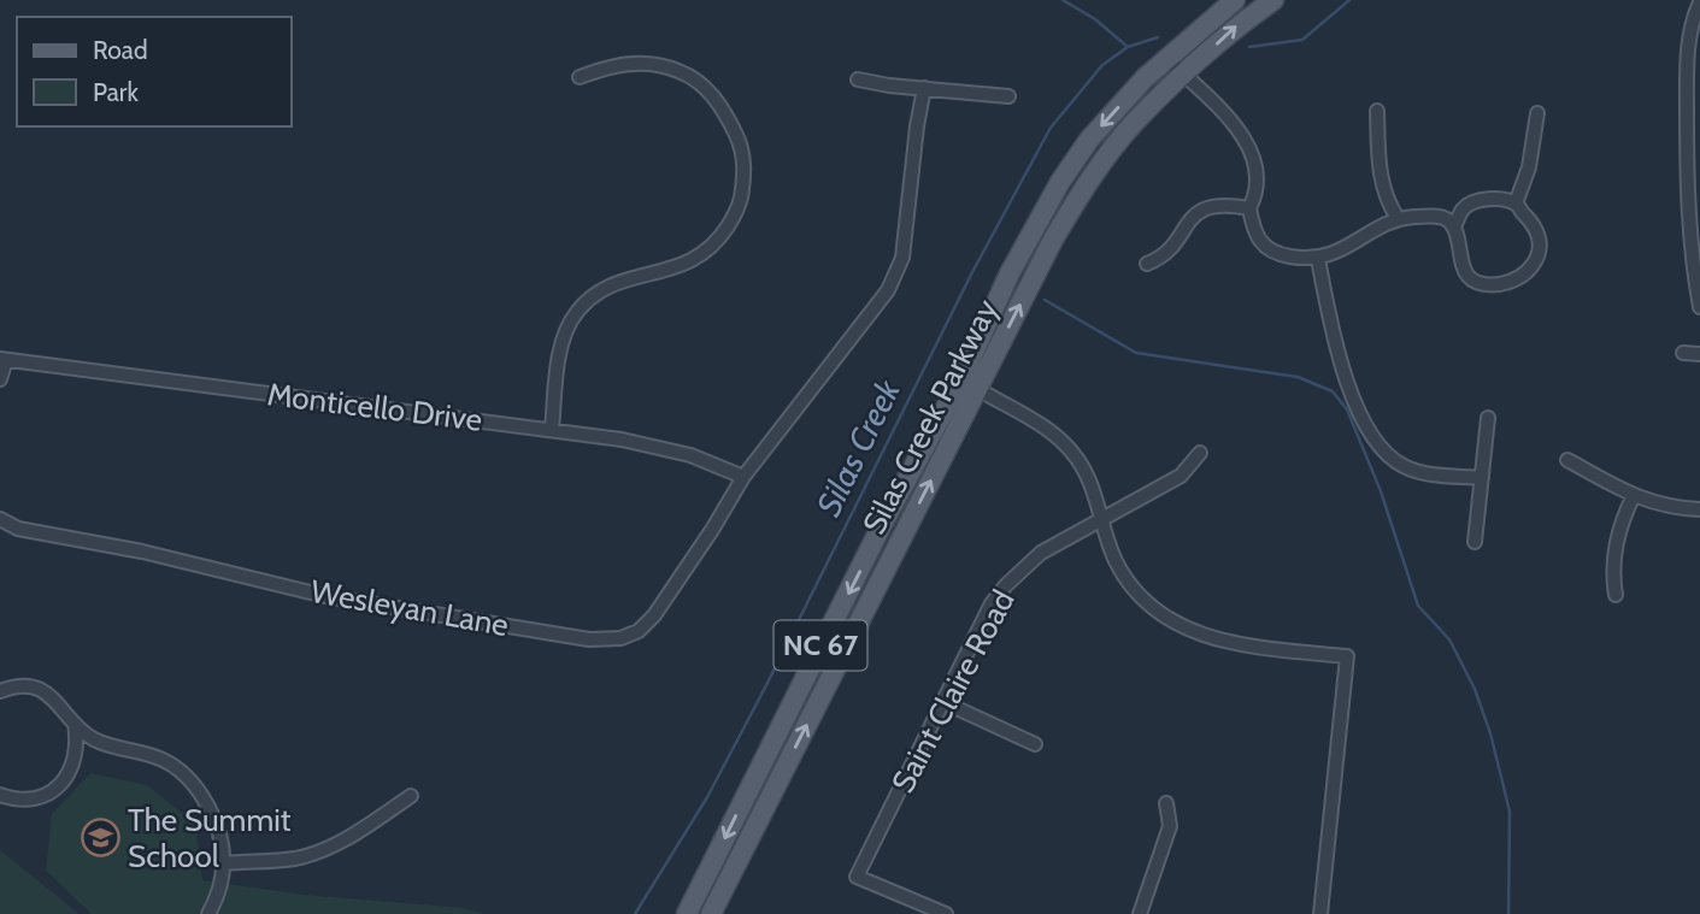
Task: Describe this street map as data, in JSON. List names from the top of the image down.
{
  "streets": {
    "main road": ["Silas Creek Parkway", "NC 67"],
    "street": ["Monticello Drive", "Wesleyan Lane", "Saint Claire Road"]
  },
  "crossings": [
    ["Monticello Drive", "Wesleyan Lane"]
  ],
  "water": ["Silas Creek"],
  "places": {
    "school or university": ["The Summit School"]
  },
  "legend": ["Road", "Park"]
}
